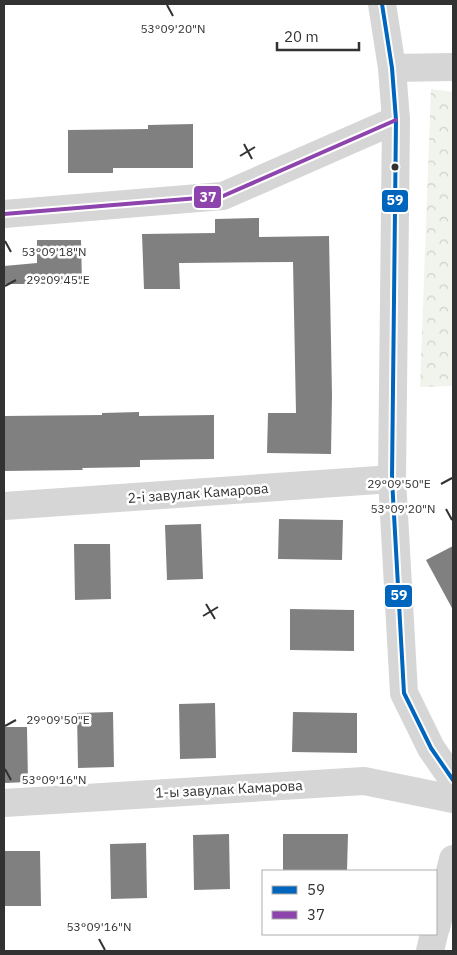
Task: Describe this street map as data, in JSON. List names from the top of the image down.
{
  "streets": {
    "street": ["2-і завулак Камарова", "1-ы завулак Камарова"]
  },
  "lines": ["transit line 59", "transit line 37"],
  "legend": ["59", "37"],
  "scale_bar": "20 m",
  "coordinates": [
    "53°09'20\"N",
    "53°09'18\"N",
    "29°09'45\"E",
    "29°09'50\"E",
    "53°09'16\"N"
  ]
}
